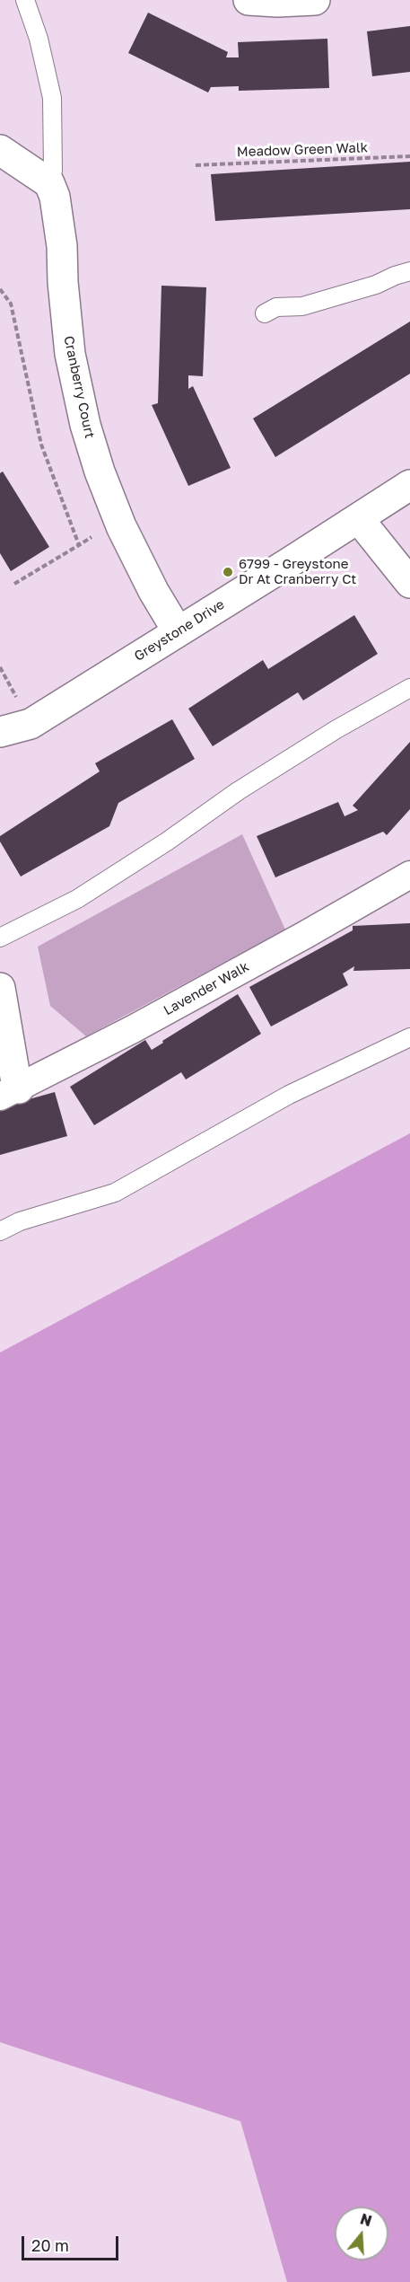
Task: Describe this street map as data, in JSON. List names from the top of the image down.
{
  "streets": {
    "street": ["Cranberry Court", "Greystone Drive", "Lavender Walk"],
    "path": ["Meadow Green Walk"]
  },
  "crossings": [
    ["Cranberry Court", "Greystone Drive"]
  ],
  "places": ["6799 - Greystone Dr At Cranberry Ct"],
  "scale_bar": "20 m",
  "north": "top"
}
